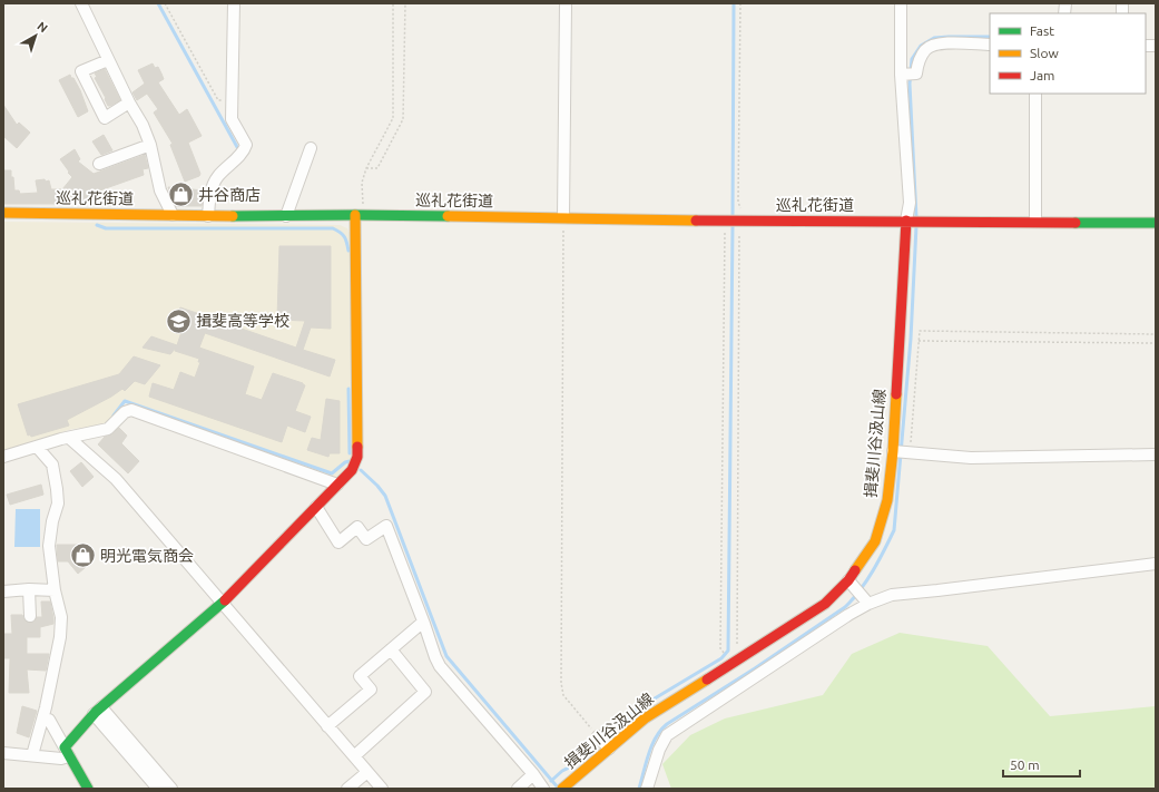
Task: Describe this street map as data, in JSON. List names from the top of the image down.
{
  "streets": {
    "street": ["巡礼花街道", "揖斐川谷汲山線"]
  },
  "crossings": [
    ["巡礼花街道", "揖斐川谷汲山線"]
  ],
  "places": {
    "shop": ["井谷商店", "明光電気商会"],
    "school or university": ["揖斐高等学校"]
  },
  "legend": ["Fast", "Slow", "Jam"],
  "scale_bar": "50 m",
  "north": "top right"
}
